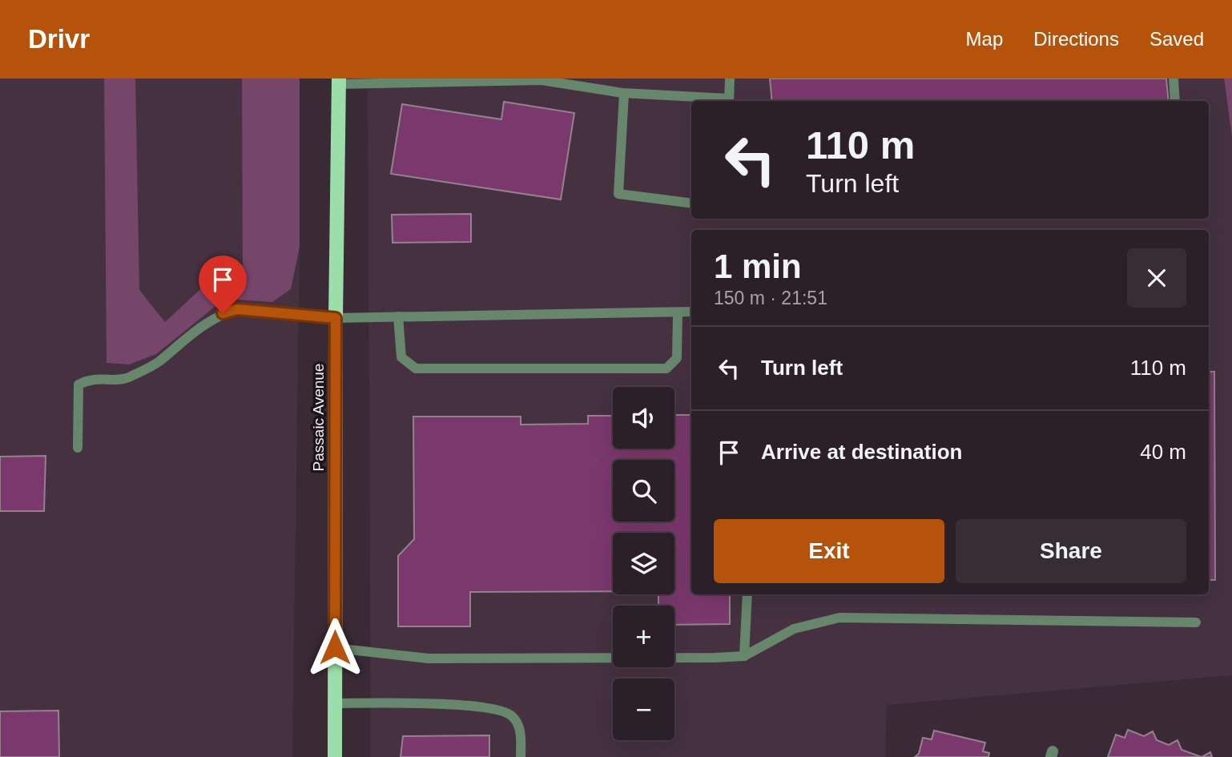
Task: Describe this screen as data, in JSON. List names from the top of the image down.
{
  "streets": {
    "main road": ["Passaic Avenue"]
  },
  "page": {
    "header": "Drivr",
    "nav": ["Map", "Directions", "Saved"],
    "turn": ["110 m", "Turn left"],
    "heading": ["1 min", "150 m · 21:51"],
    "list": [
      {
        "name": "Turn left",
        "value": "110 m"
      },
      {
        "name": "Arrive at destination",
        "value": "40 m"
      }
    ],
    "map_buttons": ["+", "−"],
    "buttons": ["Exit", "Share"]
  }
}
